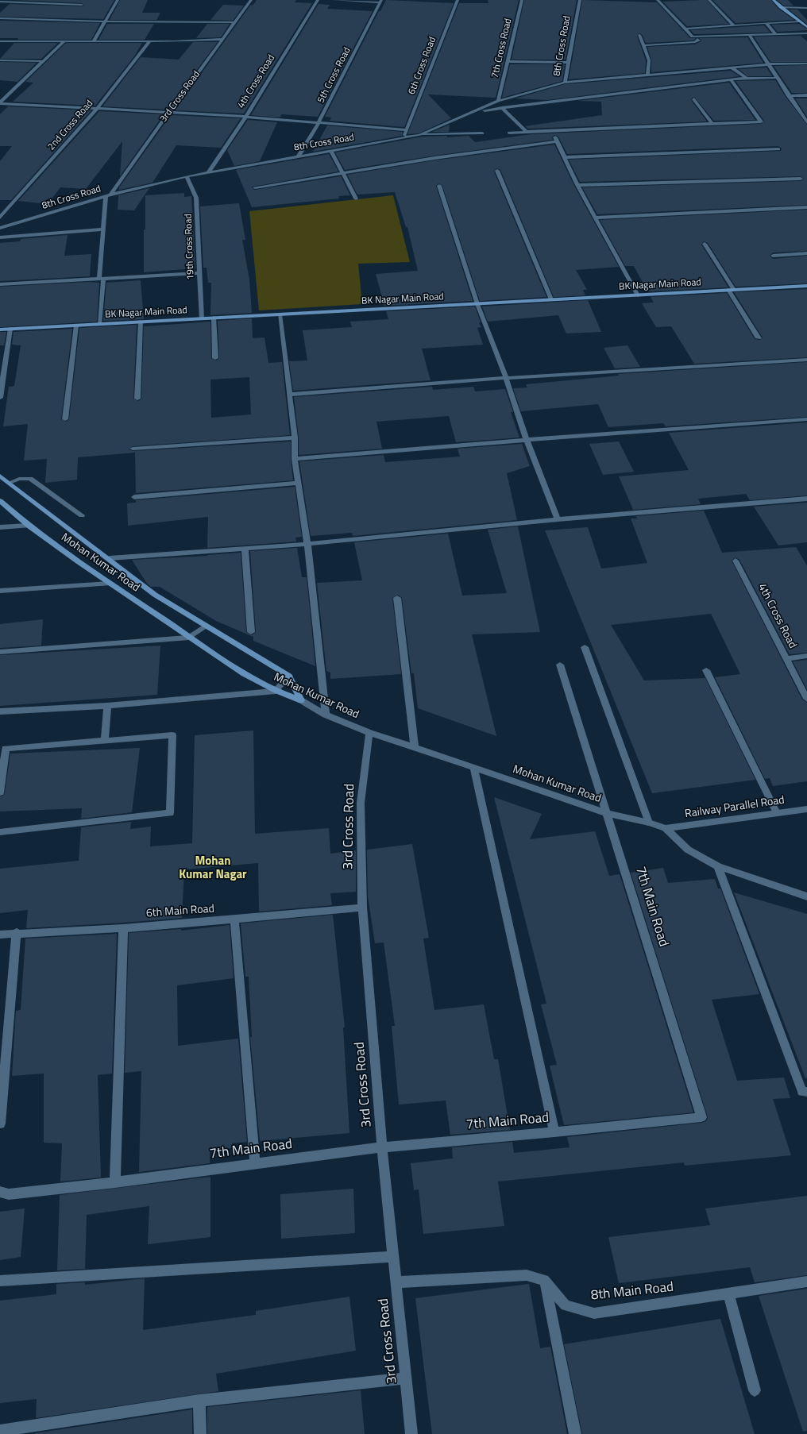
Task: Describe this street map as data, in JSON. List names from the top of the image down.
{
  "streets": {
    "street": [
      "8th Cross Road",
      "7th Cross Road",
      "6th Cross Road",
      "5th Cross Road",
      "4th Cross Road",
      "3rd Cross Road",
      "2nd Cross Road",
      "19th Cross Road",
      "BK Nagar Main Road",
      "Mohan Kumar Road",
      "Railway Parallel Road",
      "7th Main Road",
      "6th Main Road",
      "8th Main Road"
    ]
  },
  "crossings": [
    ["8th Cross Road", "7th Cross Road"],
    ["8th Cross Road", "6th Cross Road"],
    ["8th Cross Road", "5th Cross Road"],
    ["8th Cross Road", "4th Cross Road"],
    ["8th Cross Road", "3rd Cross Road"],
    ["8th Cross Road", "19th Cross Road"],
    ["3rd Cross Road", "Mohan Kumar Road"],
    ["3rd Cross Road", "7th Main Road"],
    ["3rd Cross Road", "6th Main Road"],
    ["19th Cross Road", "BK Nagar Main Road"],
    ["Mohan Kumar Road", "Railway Parallel Road"],
    ["Mohan Kumar Road", "7th Main Road"]
  ],
  "districts": ["Mohan Kumar Nagar"]
}
